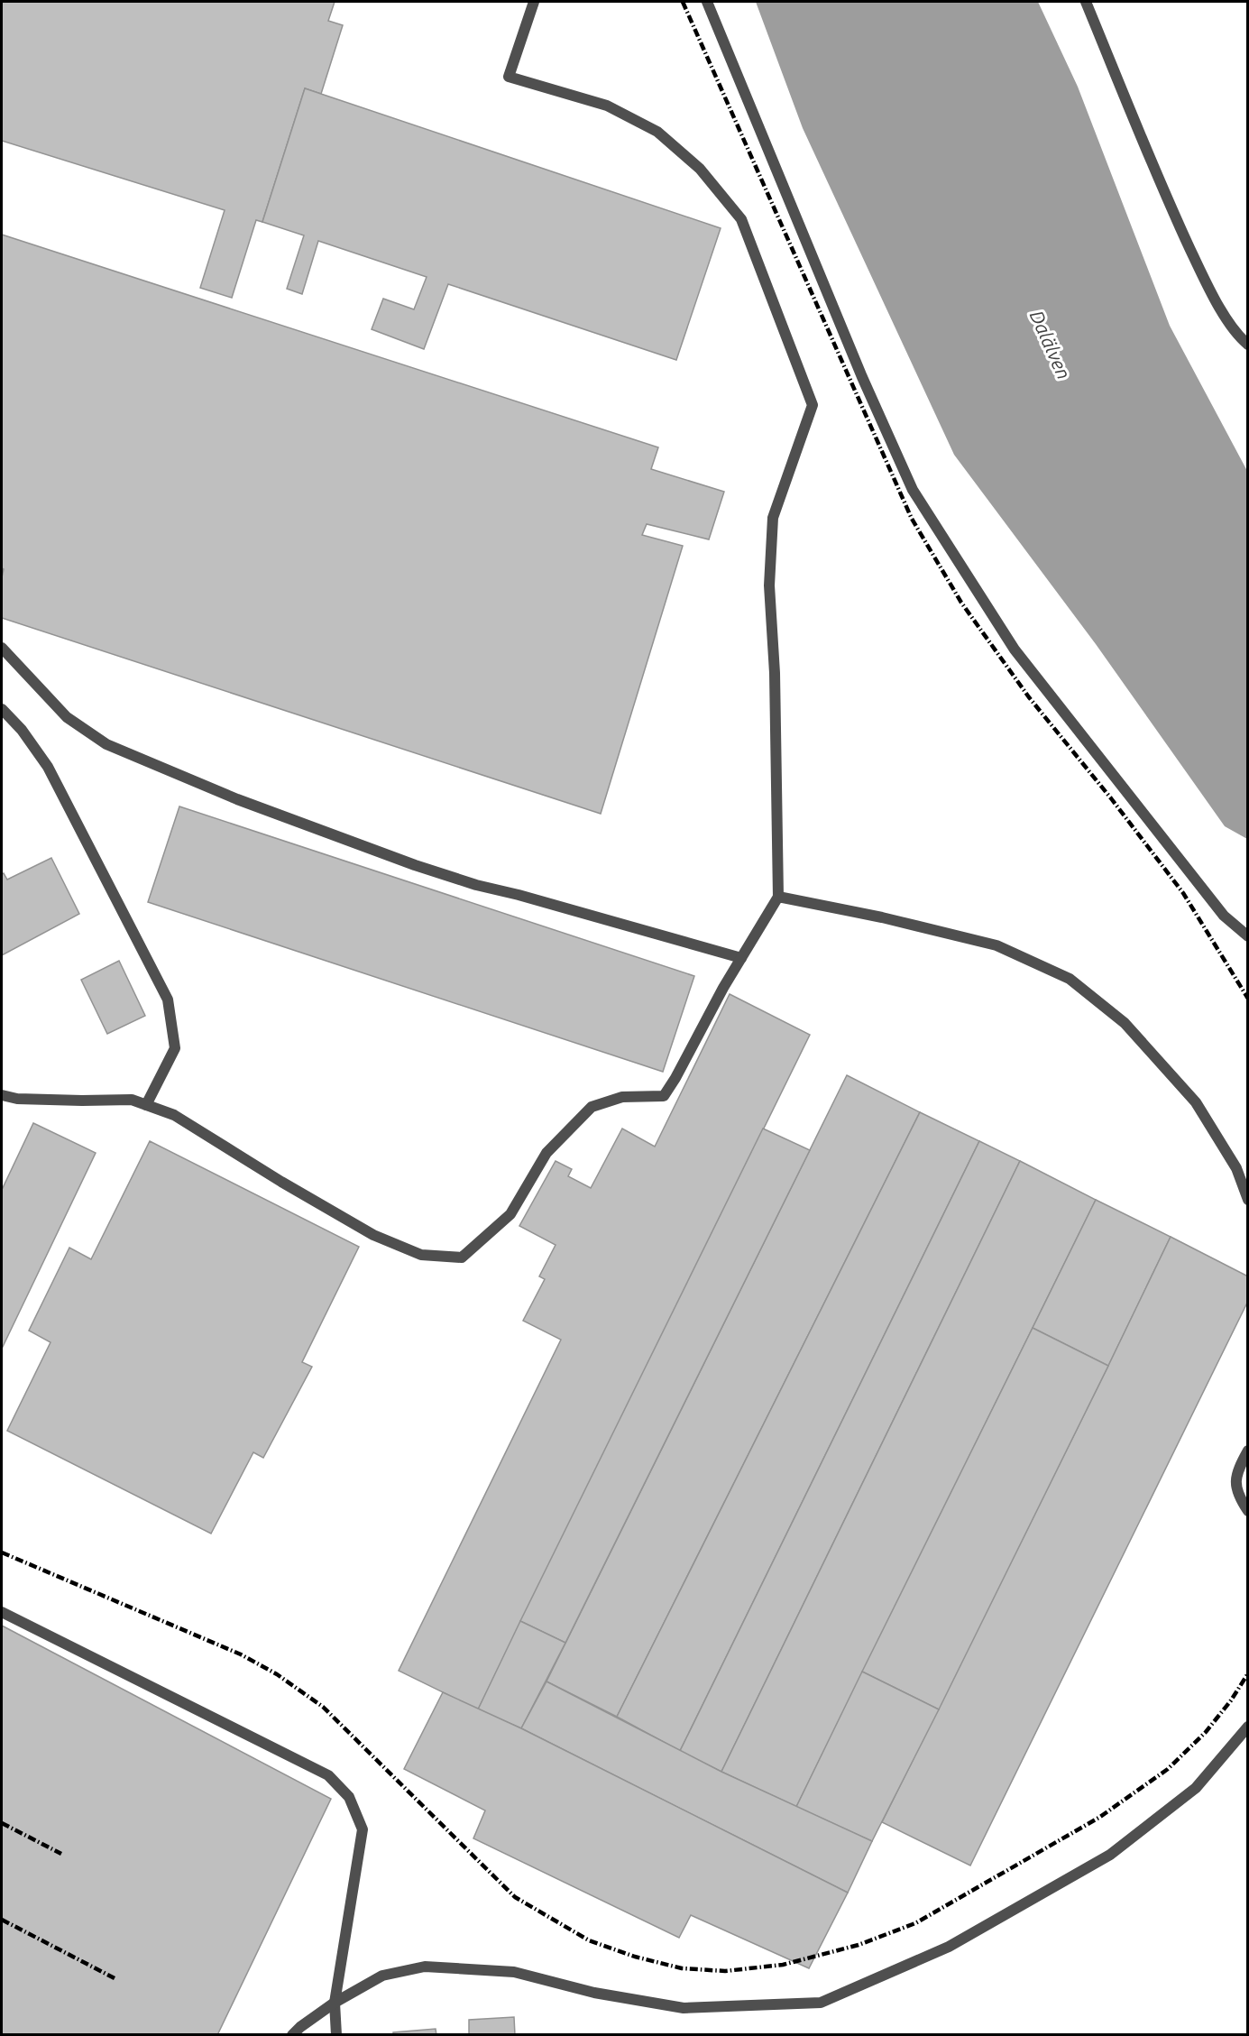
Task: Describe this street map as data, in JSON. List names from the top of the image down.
{
  "water": ["Dalälven"]
}
